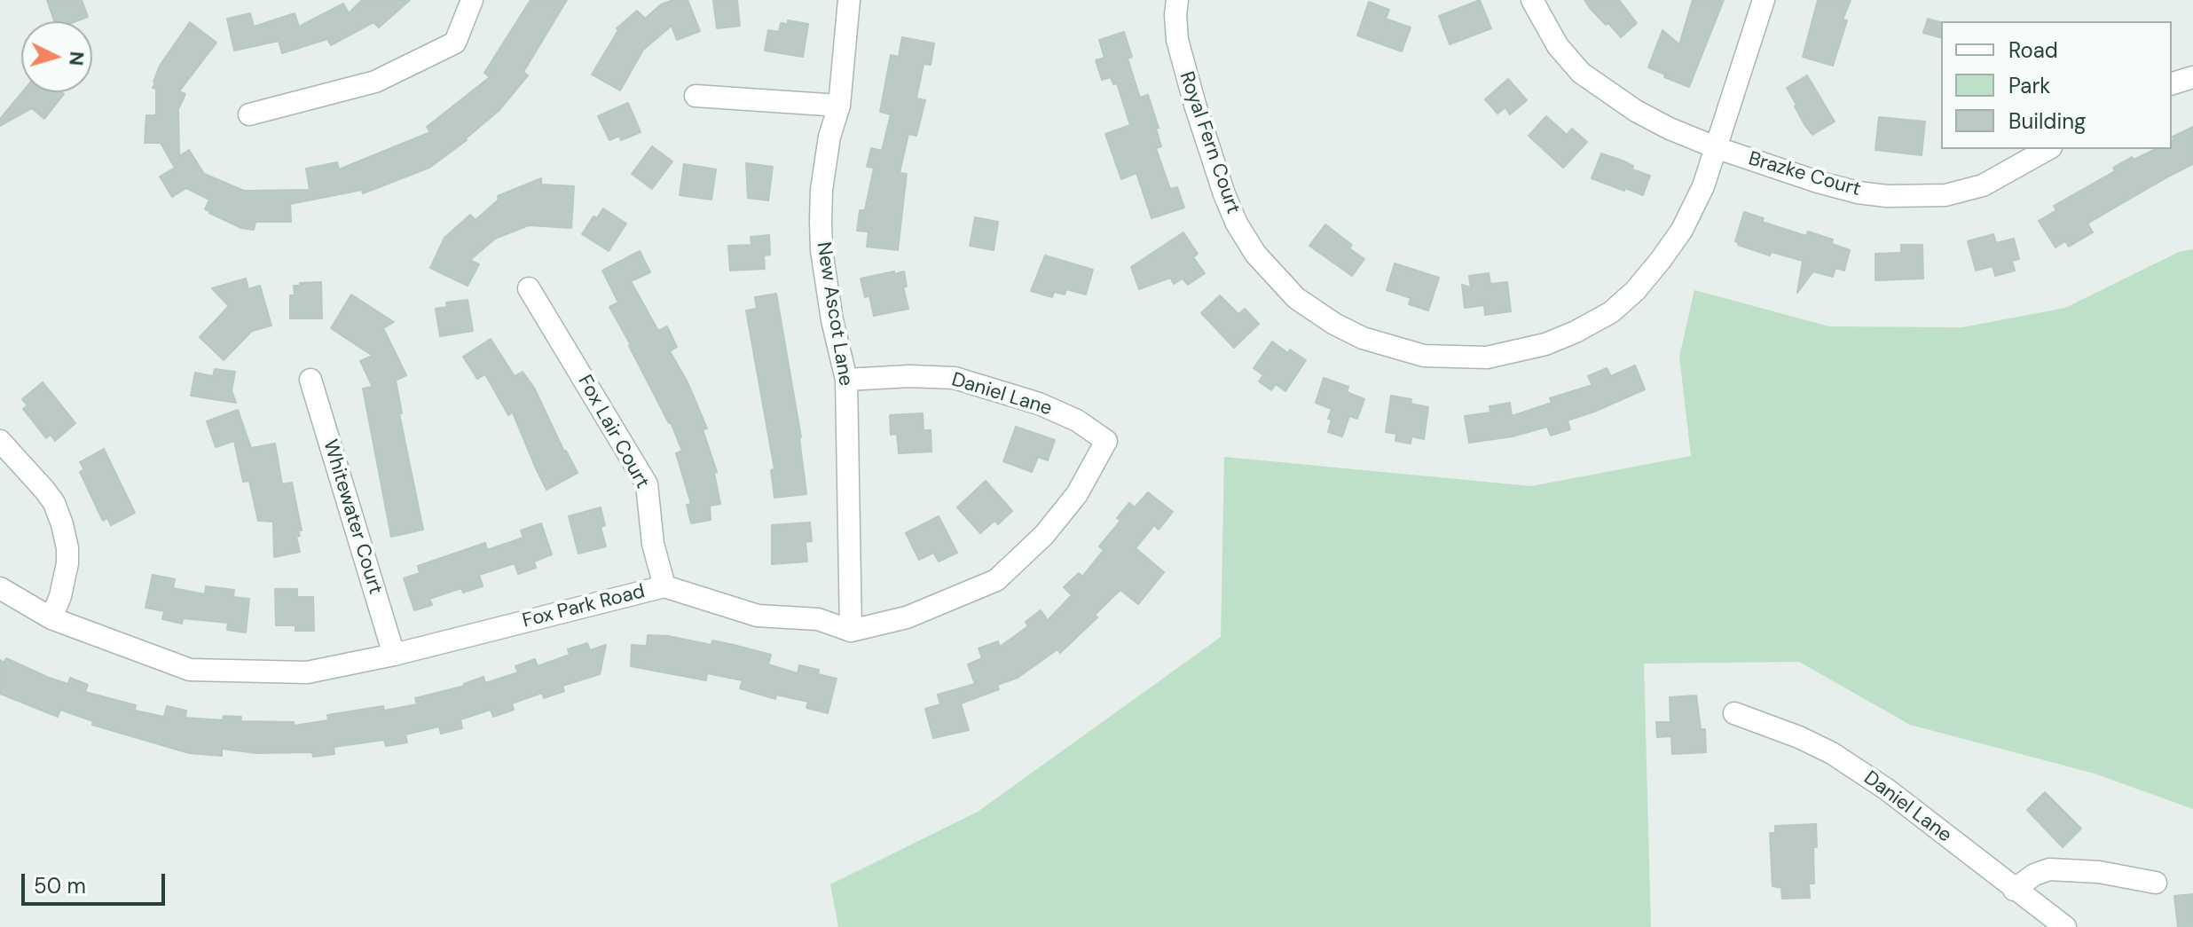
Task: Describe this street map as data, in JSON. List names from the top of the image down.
{
  "streets": {
    "street": [
      "Royal Fern Court",
      "Brazke Court",
      "New Ascot Lane",
      "Daniel Lane",
      "Fox Lair Court",
      "Whitewater Court",
      "Fox Park Road"
    ]
  },
  "crossings": [
    ["Royal Fern Court", "Brazke Court"],
    ["New Ascot Lane", "Daniel Lane"],
    ["New Ascot Lane", "Fox Park Road"],
    ["Daniel Lane", "Fox Park Road"],
    ["Fox Lair Court", "Fox Park Road"],
    ["Whitewater Court", "Fox Park Road"]
  ],
  "legend": ["Road", "Park", "Building"],
  "scale_bar": "50 m",
  "north": "right"
}
